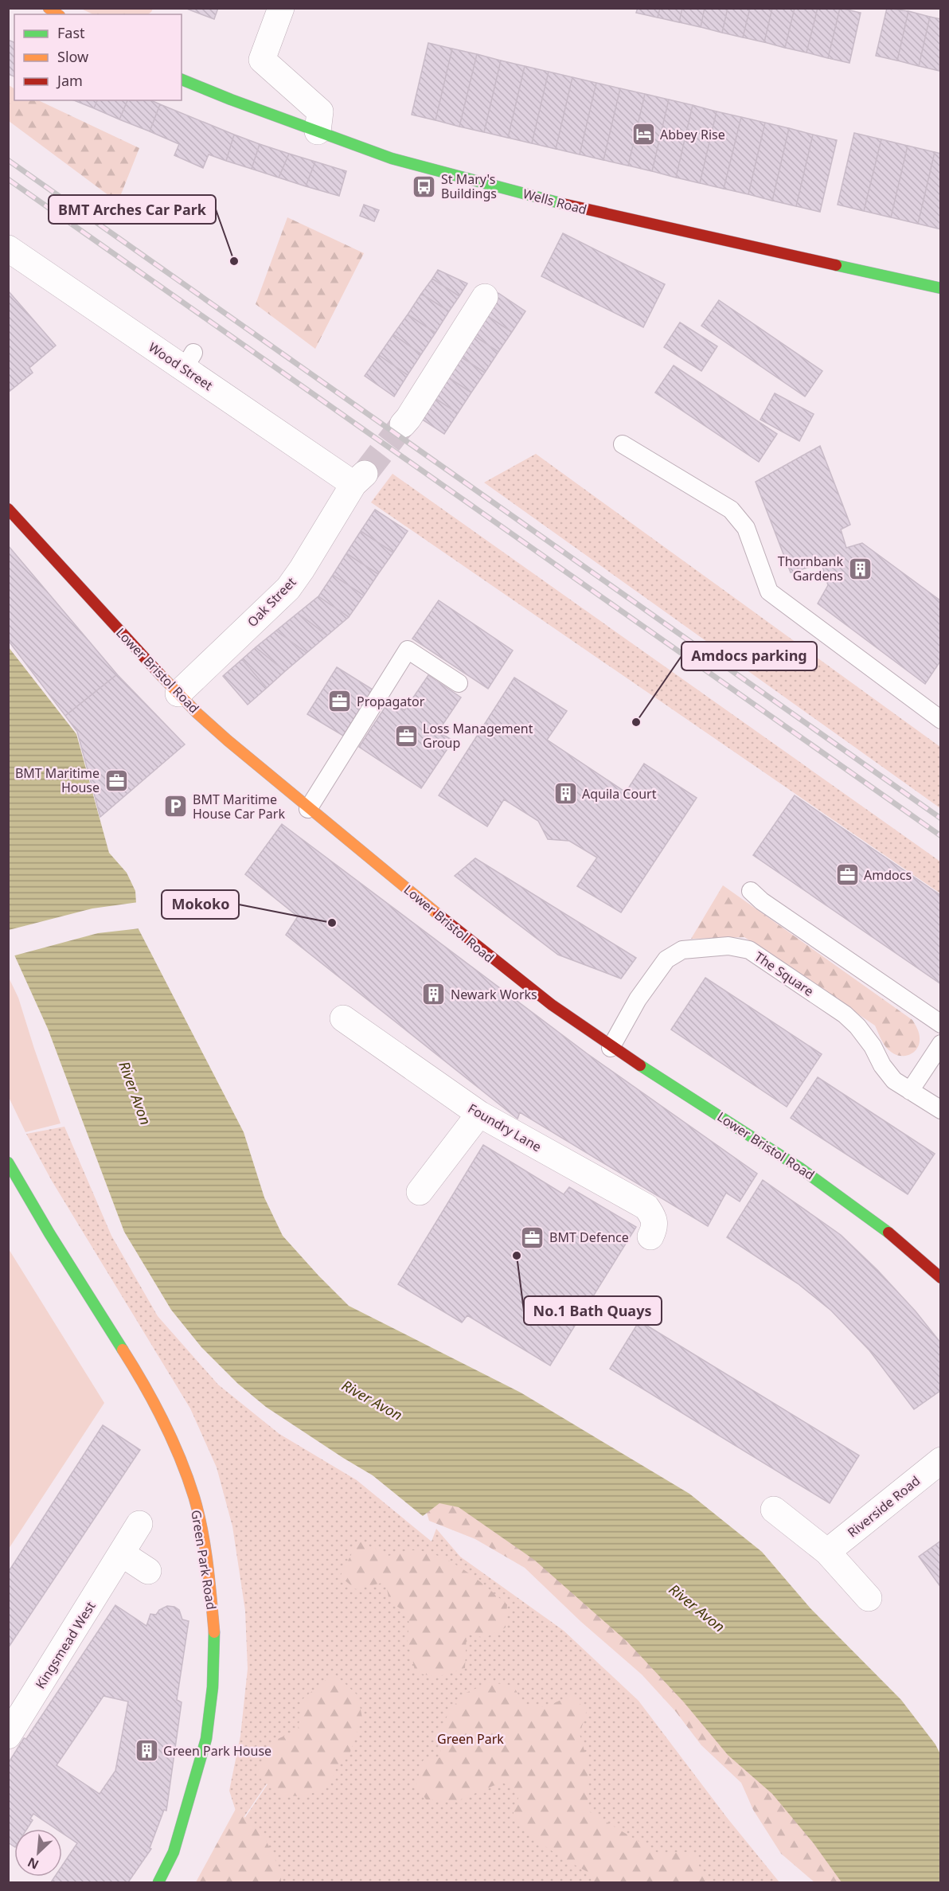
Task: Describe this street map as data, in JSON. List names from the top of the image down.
{
  "streets": {
    "main road": ["Wells Road", "Lower Bristol Road", "Green Park Road"],
    "street": [
      "Wood Street",
      "Oak Street",
      "Foundry Lane",
      "Riverside Road",
      "Kingsmead West"
    ],
    "lane": ["The Square"]
  },
  "crossings": [
    ["Wood Street", "Oak Street"],
    ["Oak Street", "Lower Bristol Road"],
    ["Lower Bristol Road", "The Square"]
  ],
  "water": ["River Avon"],
  "parks": ["Green Park"],
  "places": {
    "hotel": ["Abbey Rise"],
    "bus stop": ["St Mary's Buildings"],
    "other": [
      "BMT Arches Car Park",
      "Amdocs parking",
      "Mokoko",
      "No.1 Bath Quays"
    ],
    "building": [
      "Thornbank Gardens",
      "Aquila Court",
      "Newark Works",
      "Green Park House"
    ],
    "office": [
      "Propagator",
      "Loss Management Group",
      "BMT Maritime House",
      "Amdocs",
      "BMT Defence"
    ],
    "parking": ["BMT Maritime House Car Park"]
  },
  "legend": ["Fast", "Slow", "Jam"],
  "north": "bottom left"
}
